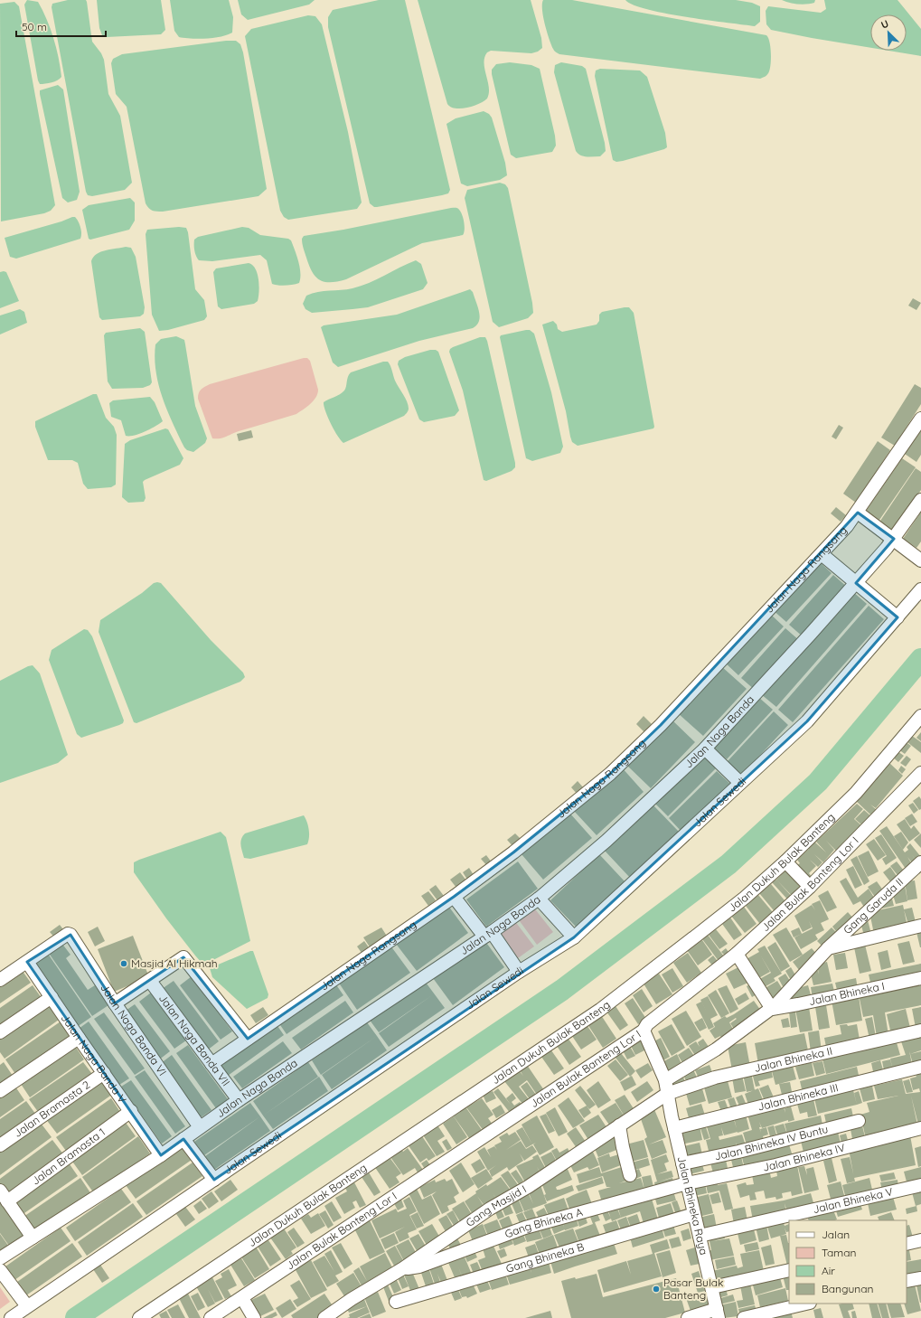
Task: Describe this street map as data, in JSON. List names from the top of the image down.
{
  "streets": {
    "street": [
      "Jalan Naga Rangsang",
      "Jalan Naga Banda",
      "Jalan Sewedi",
      "Jalan Dukuh Bulak Banteng",
      "Jalan Bulak Banteng Lor I",
      "Gang Garuda II",
      "Jalan Bhineka I",
      "Jalan Naga Banda VI",
      "Jalan Naga Banda VII",
      "Jalan Naga Banda V",
      "Jalan Bhineka II",
      "Jalan Bhineka III",
      "Jalan Bramasta 2",
      "Jalan Bhineka IV Buntu",
      "Jalan Bramasta 1",
      "Jalan Bhineka IV",
      "Jalan Bhineka V",
      "Gang Masjid I",
      "Jalan Bhineka Raya",
      "Gang Bhineka A",
      "Gang Bhineka B"
    ]
  },
  "crossings": [
    ["Jalan Naga Rangsang", "Jalan Naga Banda VII"],
    ["Jalan Naga Banda", "Jalan Naga Banda VI"],
    ["Jalan Naga Banda", "Jalan Naga Banda VII"],
    ["Jalan Naga Banda", "Jalan Naga Banda V"],
    ["Jalan Bulak Banteng Lor I", "Jalan Bhineka Raya"],
    ["Gang Garuda II", "Jalan Bhineka I"],
    ["Jalan Bhineka I", "Jalan Bhineka Raya"],
    ["Jalan Naga Banda VI", "Jalan Naga Banda V"],
    ["Jalan Naga Banda V", "Jalan Bramasta 2"],
    ["Jalan Naga Banda V", "Jalan Bramasta 1"],
    ["Jalan Bhineka II", "Gang Masjid I"],
    ["Jalan Bhineka II", "Jalan Bhineka Raya"],
    ["Jalan Bhineka III", "Jalan Bhineka Raya"],
    ["Jalan Bhineka IV Buntu", "Jalan Bhineka Raya"],
    ["Jalan Bhineka IV", "Jalan Bhineka Raya"],
    ["Jalan Bhineka IV", "Gang Bhineka A"],
    ["Jalan Bhineka V", "Jalan Bhineka Raya"],
    ["Gang Masjid I", "Jalan Bhineka Raya"],
    ["Gang Masjid I", "Gang Bhineka A"],
    ["Jalan Bhineka Raya", "Gang Bhineka A"],
    ["Jalan Bhineka Raya", "Gang Bhineka B"]
  ],
  "places": ["Masjid Al Hikmah", "Pasar Bulak Banteng"],
  "legend": [
    "Jalan",
    "Taman",
    "Air",
    "Bangunan"
  ],
  "scale_bar": "50 m",
  "north": "top left"
}
